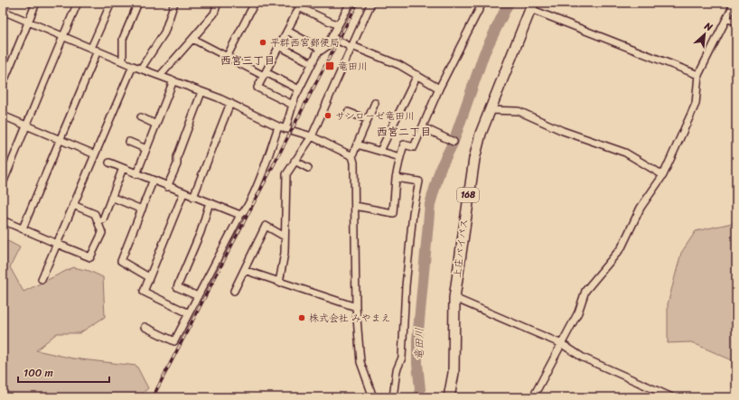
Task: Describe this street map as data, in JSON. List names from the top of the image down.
{
  "streets": {
    "highway": ["168", "上庄バイパス"]
  },
  "districts": ["西宮三丁目", "西宮二丁目"],
  "water": ["竜田川"],
  "places": {
    "other": ["平群西宮郵便局", "サンローゼ竜田川", "株式会社 みやまえ"],
    "transit": ["竜田川"]
  },
  "scale_bar": "100 m",
  "north": "top right"
}
